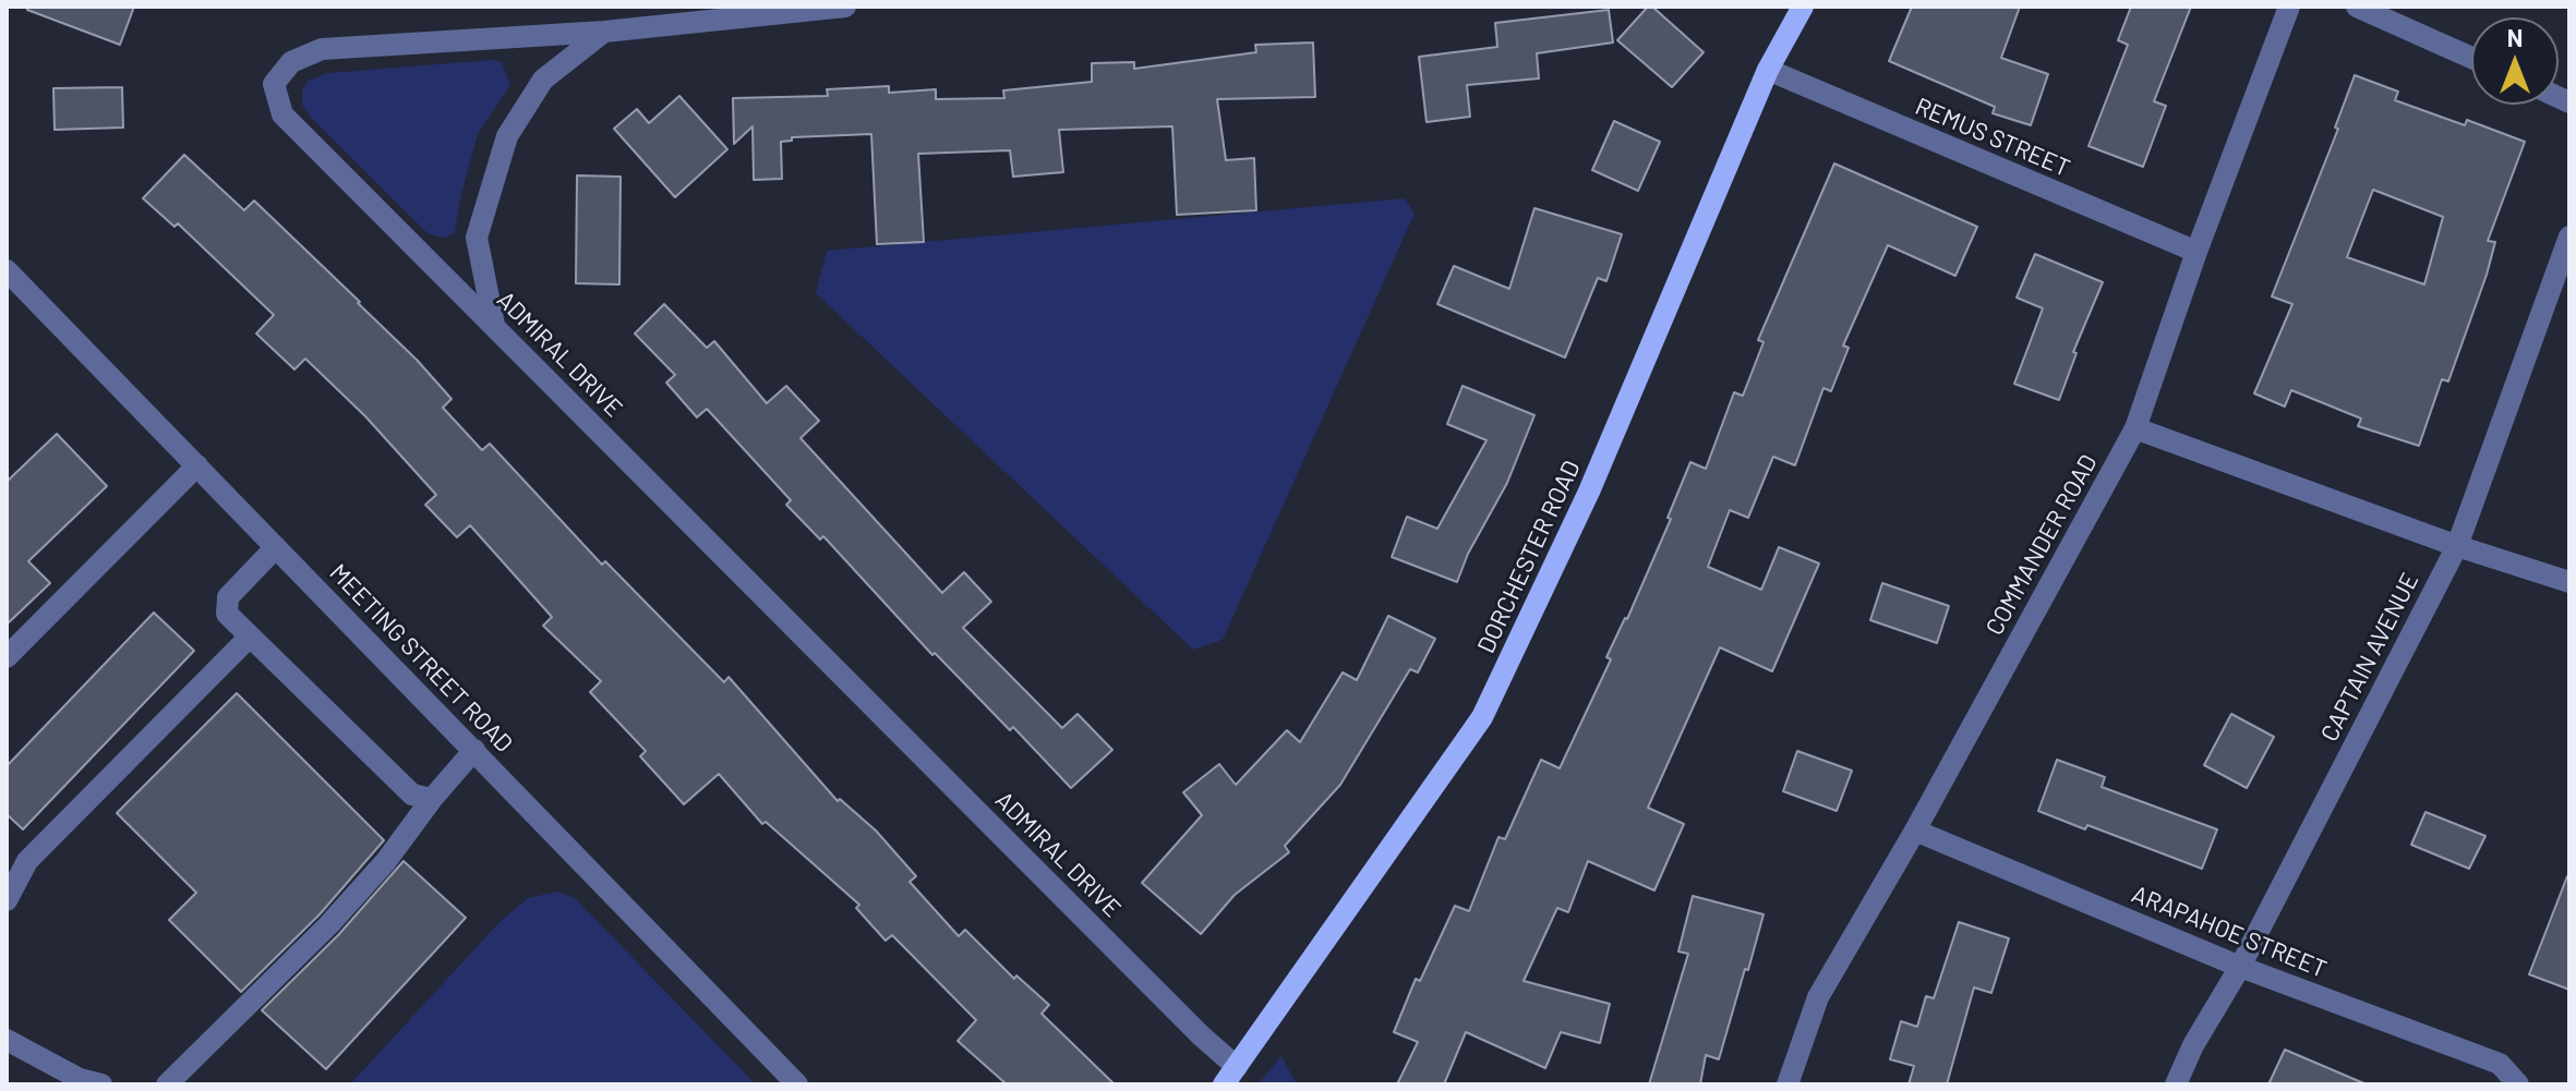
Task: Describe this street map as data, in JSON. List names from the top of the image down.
{
  "streets": {
    "main road": ["DORCHESTER ROAD"],
    "street": [
      "REMUS STREET",
      "ADMIRAL DRIVE",
      "COMMANDER ROAD",
      "CAPTAIN AVENUE",
      "MEETING STREET ROAD",
      "ARAPAHOE STREET"
    ]
  },
  "crossings": [
    ["REMUS STREET", "COMMANDER ROAD"],
    ["REMUS STREET", "DORCHESTER ROAD"],
    ["ADMIRAL DRIVE", "DORCHESTER ROAD"],
    ["COMMANDER ROAD", "ARAPAHOE STREET"],
    ["CAPTAIN AVENUE", "ARAPAHOE STREET"]
  ],
  "north": "top"
}
